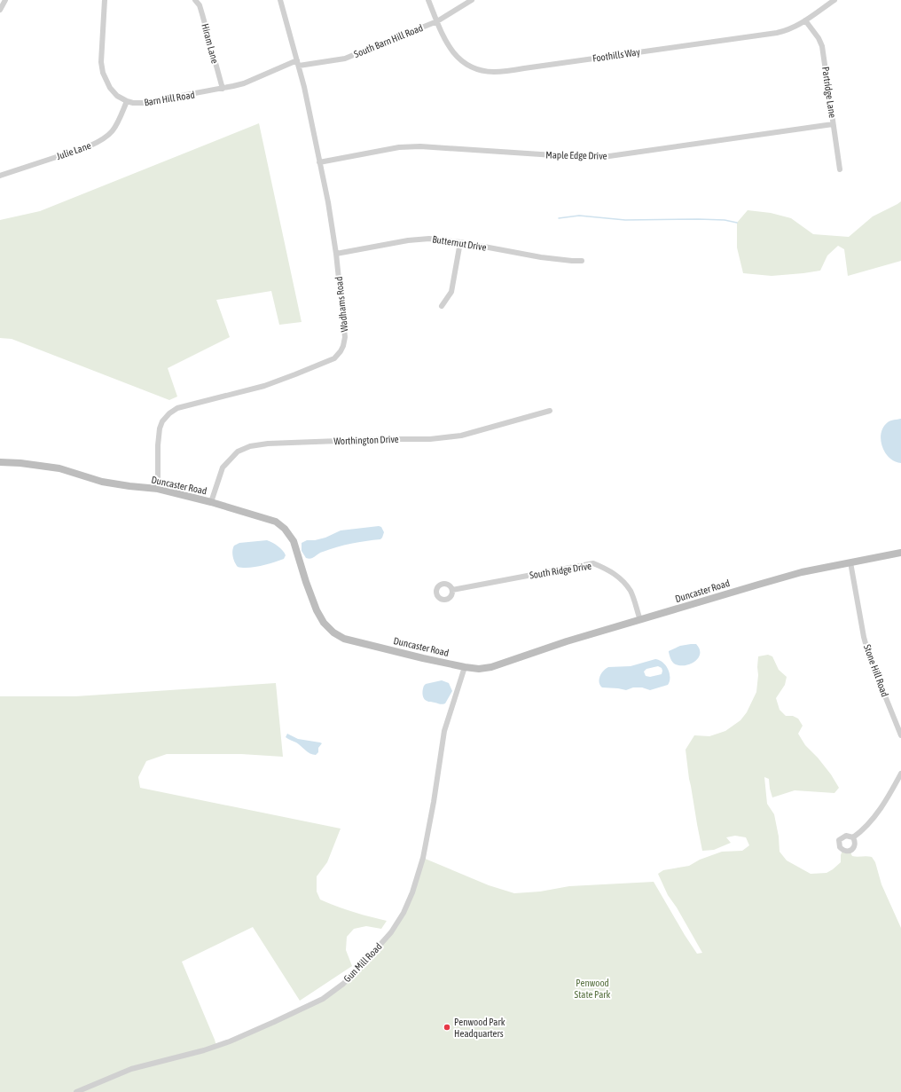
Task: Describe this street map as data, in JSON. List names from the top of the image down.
{
  "streets": {
    "street": [
      "South Barn Hill Road",
      "Hiram Lane",
      "Foothills Way",
      "Partridge Lane",
      "Barn Hill Road",
      "Julie Lane",
      "Maple Edge Drive",
      "Butternut Drive",
      "Wadhams Road",
      "Worthington Drive",
      "Duncaster Road",
      "South Ridge Drive",
      "Stone Hill Road",
      "Gun Mill Road"
    ]
  },
  "crossings": [
    ["South Barn Hill Road", "Foothills Way"],
    ["South Barn Hill Road", "Barn Hill Road"],
    ["South Barn Hill Road", "Wadhams Road"],
    ["Hiram Lane", "Barn Hill Road"],
    ["Foothills Way", "Partridge Lane"],
    ["Partridge Lane", "Maple Edge Drive"],
    ["Barn Hill Road", "Julie Lane"],
    ["Barn Hill Road", "Wadhams Road"],
    ["Maple Edge Drive", "Wadhams Road"],
    ["Butternut Drive", "Wadhams Road"],
    ["Wadhams Road", "Duncaster Road"],
    ["Worthington Drive", "Duncaster Road"],
    ["Duncaster Road", "South Ridge Drive"],
    ["Duncaster Road", "Stone Hill Road"],
    ["Duncaster Road", "Gun Mill Road"]
  ],
  "parks": ["Penwood State Park"],
  "places": ["Penwood Park Headquarters"]
}
